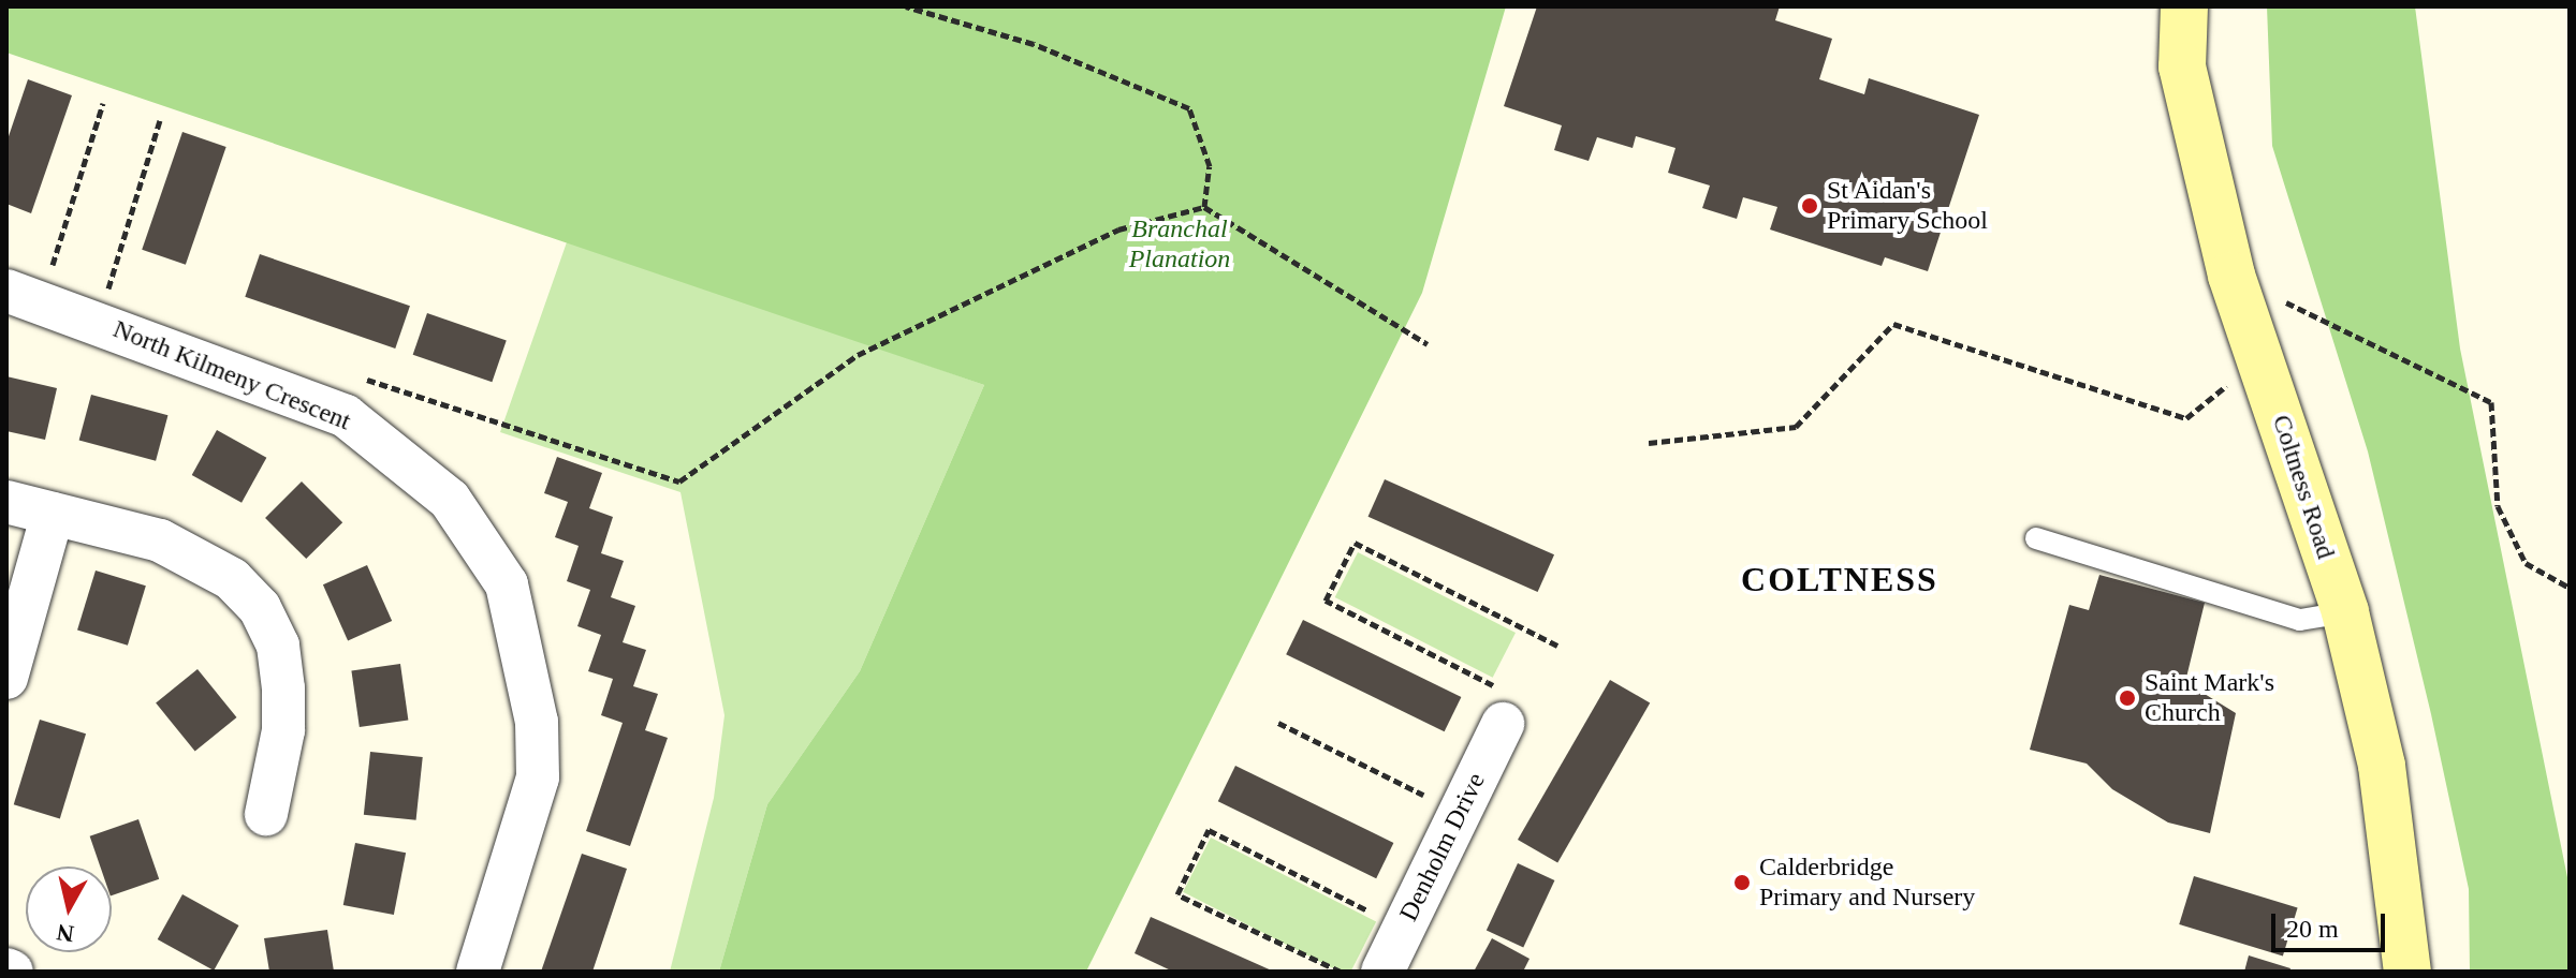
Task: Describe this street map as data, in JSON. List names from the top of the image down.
{
  "streets": {
    "street": ["North Kilmeny Crescent", "Coltness Road", "Denholm Drive"]
  },
  "districts": ["COLTNESS"],
  "parks": ["Branchal Planation"],
  "places": ["St Aidan's Primary School", "Saint Mark's Church", "Calderbridge Primary and Nursery"],
  "scale_bar": "20 m",
  "north": "bottom"
}
